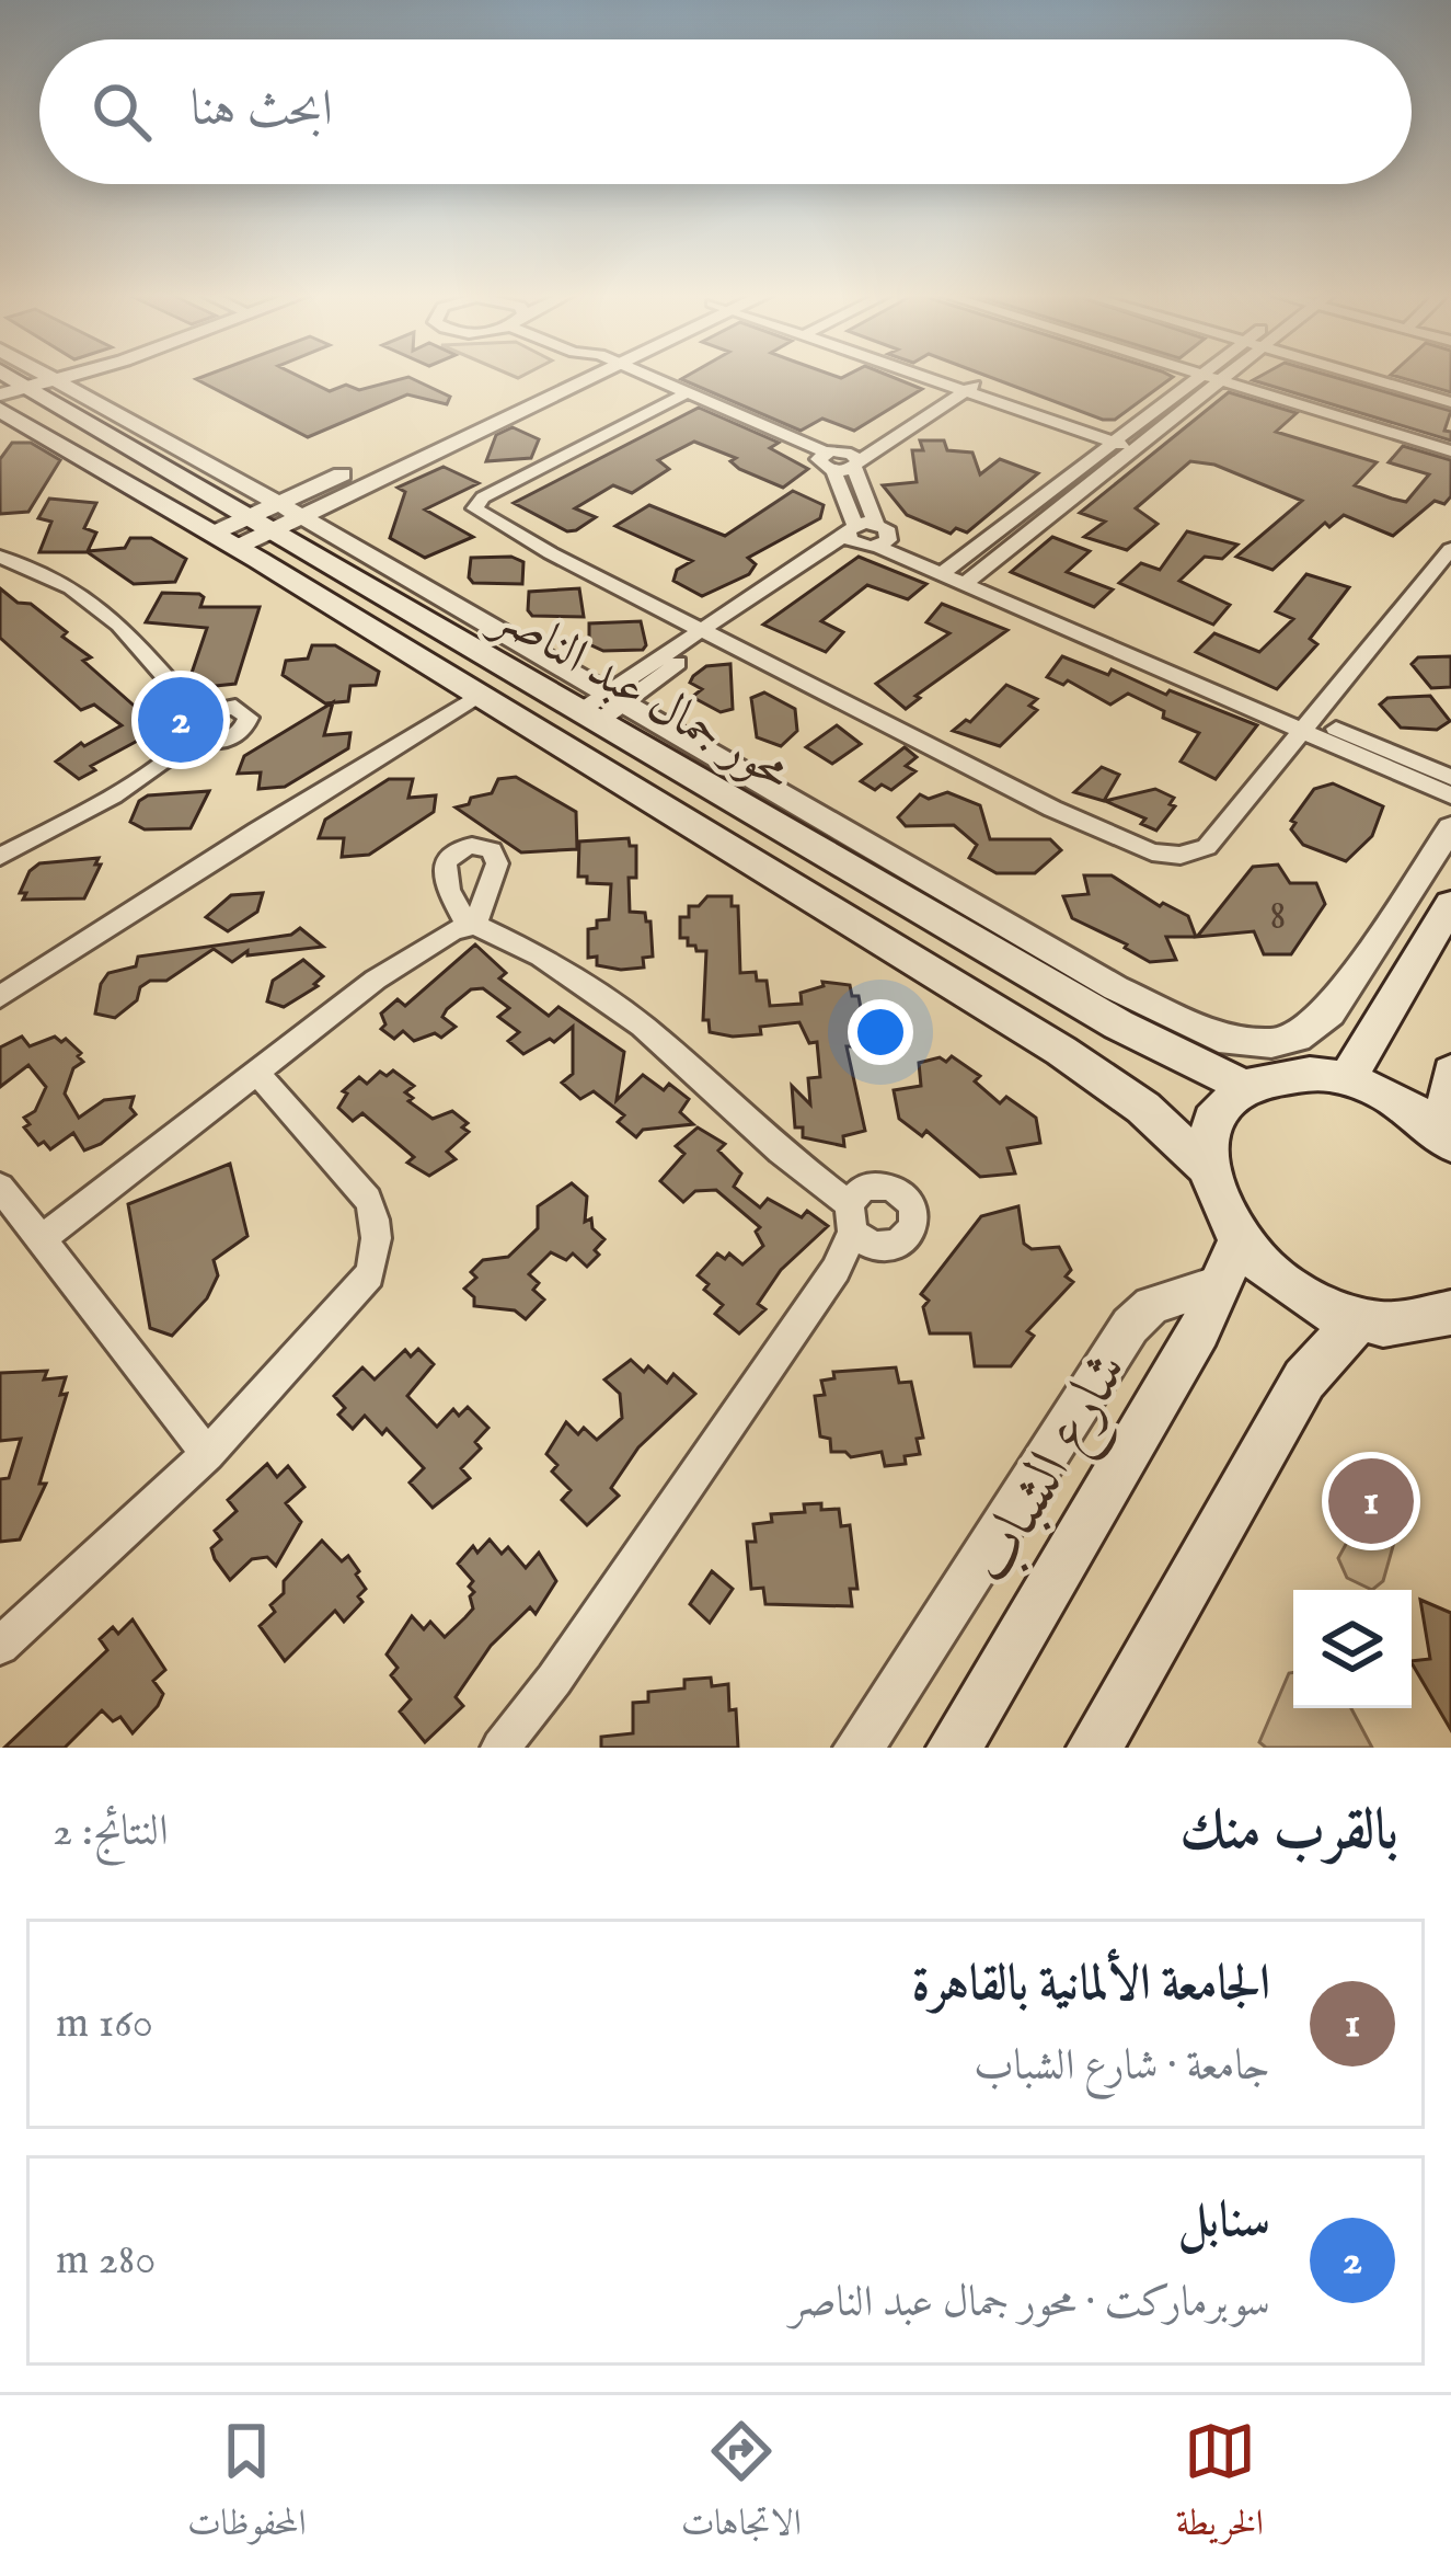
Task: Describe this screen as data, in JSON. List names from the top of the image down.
{
  "streets": {
    "main road": ["محور جمال عبد الناصر", "شارع الشباب"]
  },
  "house_numbers": ["8"],
  "page": {
    "search": "ابحث هنا",
    "pins": ["2", "1"],
    "heading": ["بالقرب منك", "النتائج: 2"],
    "list": [
      {
        "mark": "1",
        "name": "الجامعة الألمانية بالقاهرة",
        "note": "جامعة · شارع الشباب",
        "value": "160 m"
      },
      {
        "mark": "2",
        "name": "سنابل",
        "note": "سوبرماركت · محور جمال عبد الناصر",
        "value": "280 m"
      }
    ],
    "nav": ["الخريطة", "الاتجاهات", "المحفوظات"]
  }
}
